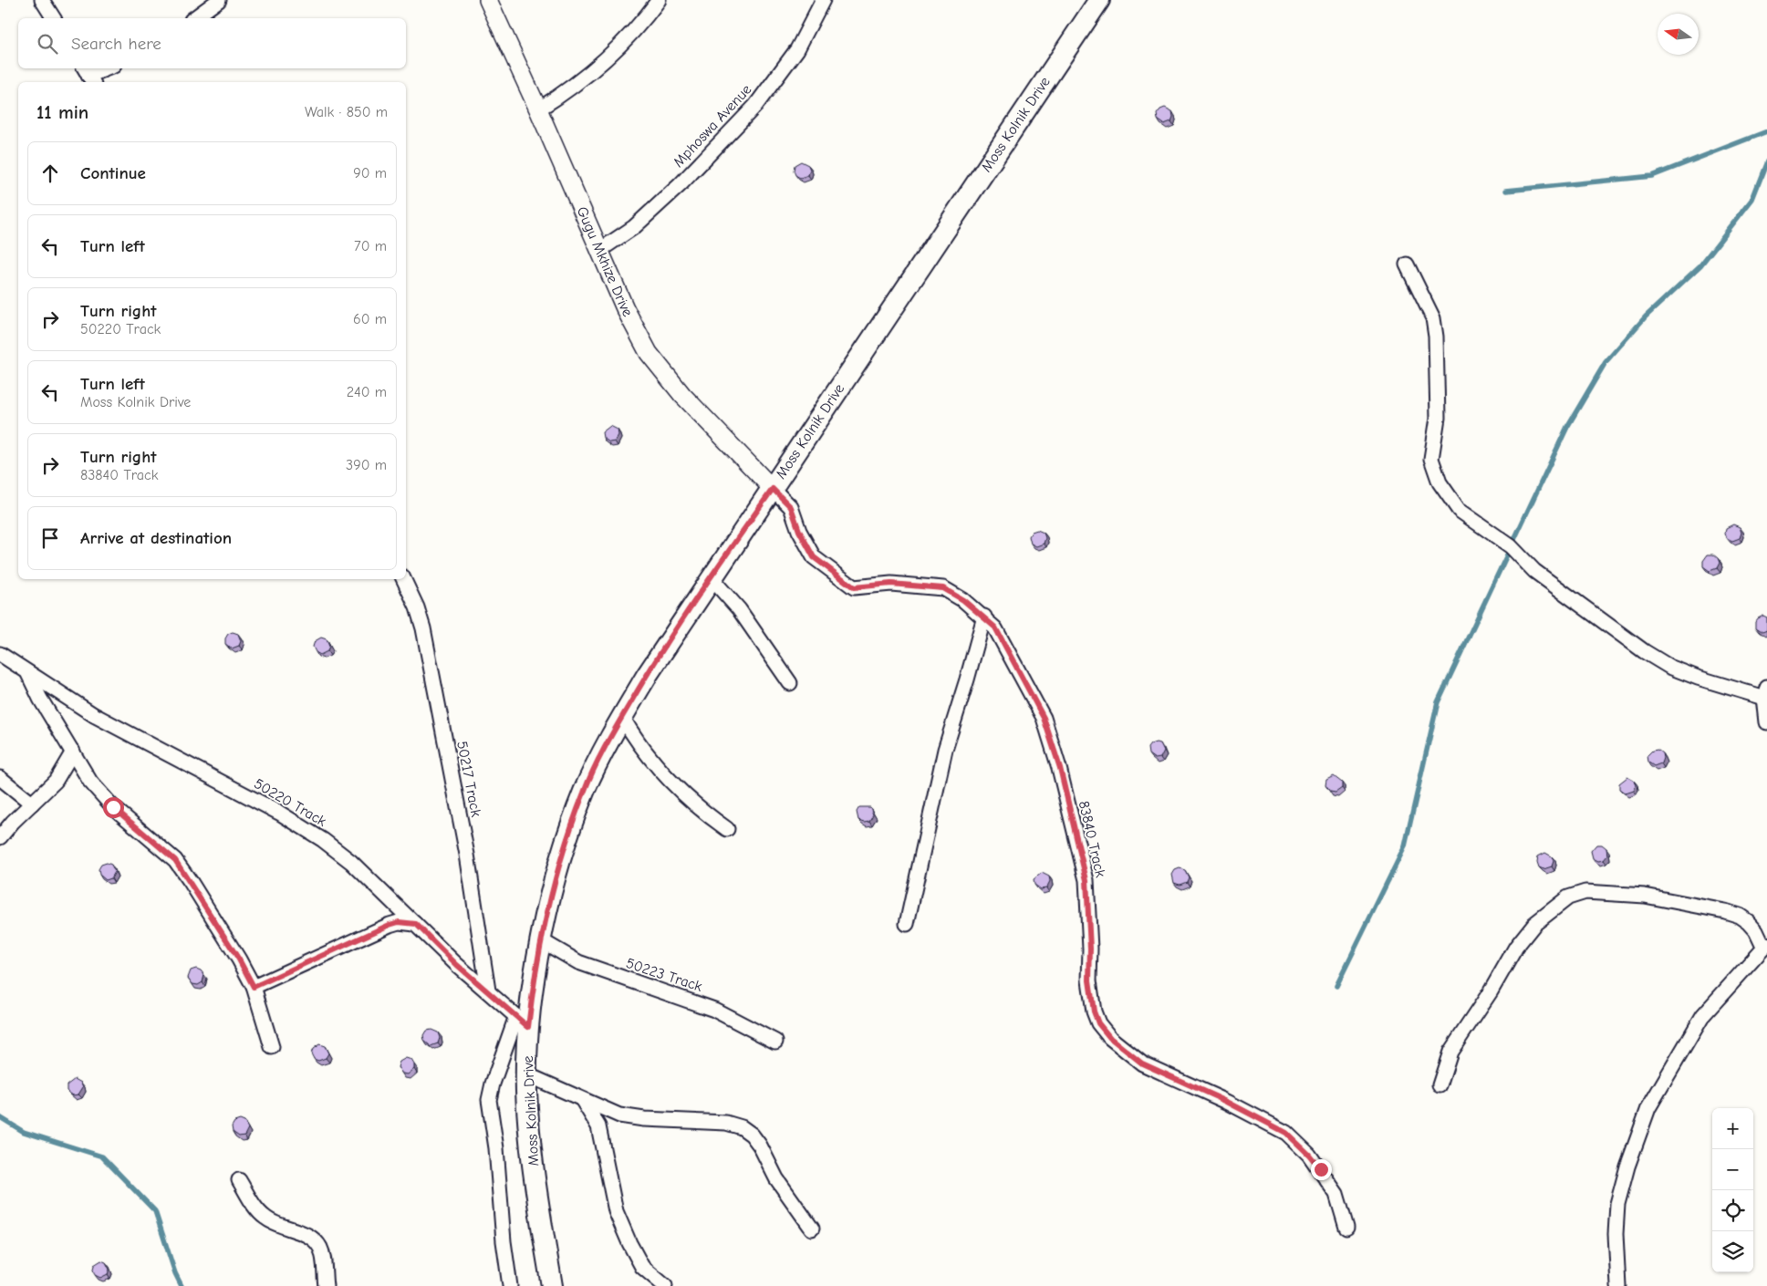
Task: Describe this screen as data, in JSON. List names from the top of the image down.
{
  "streets": {
    "main road": ["Moss Kolnik Drive"],
    "street": [
      "Mphoswa Avenue",
      "Gugu Mkhize Drive",
      "50217 Track",
      "50220 Track",
      "83840 Track",
      "50223 Track"
    ]
  },
  "crossings": [
    ["Moss Kolnik Drive", "Gugu Mkhize Drive"],
    ["Moss Kolnik Drive", "50220 Track"],
    ["Moss Kolnik Drive", "83840 Track"],
    ["Moss Kolnik Drive", "50223 Track"],
    ["Mphoswa Avenue", "Gugu Mkhize Drive"],
    ["Gugu Mkhize Drive", "83840 Track"],
    ["50217 Track", "50220 Track"]
  ],
  "north": "left",
  "page": {
    "search": "Search here",
    "heading": ["11 min", "Walk · 850 m"],
    "list": [
      ["Continue", "90 m"],
      ["Turn left", "70 m"],
      ["Turn right", "50220 Track", "60 m"],
      ["Turn left", "Moss Kolnik Drive", "240 m"],
      ["Turn right", "83840 Track", "390 m"],
      "Arrive at destination"
    ],
    "map_buttons": ["+", "−"]
  }
}
